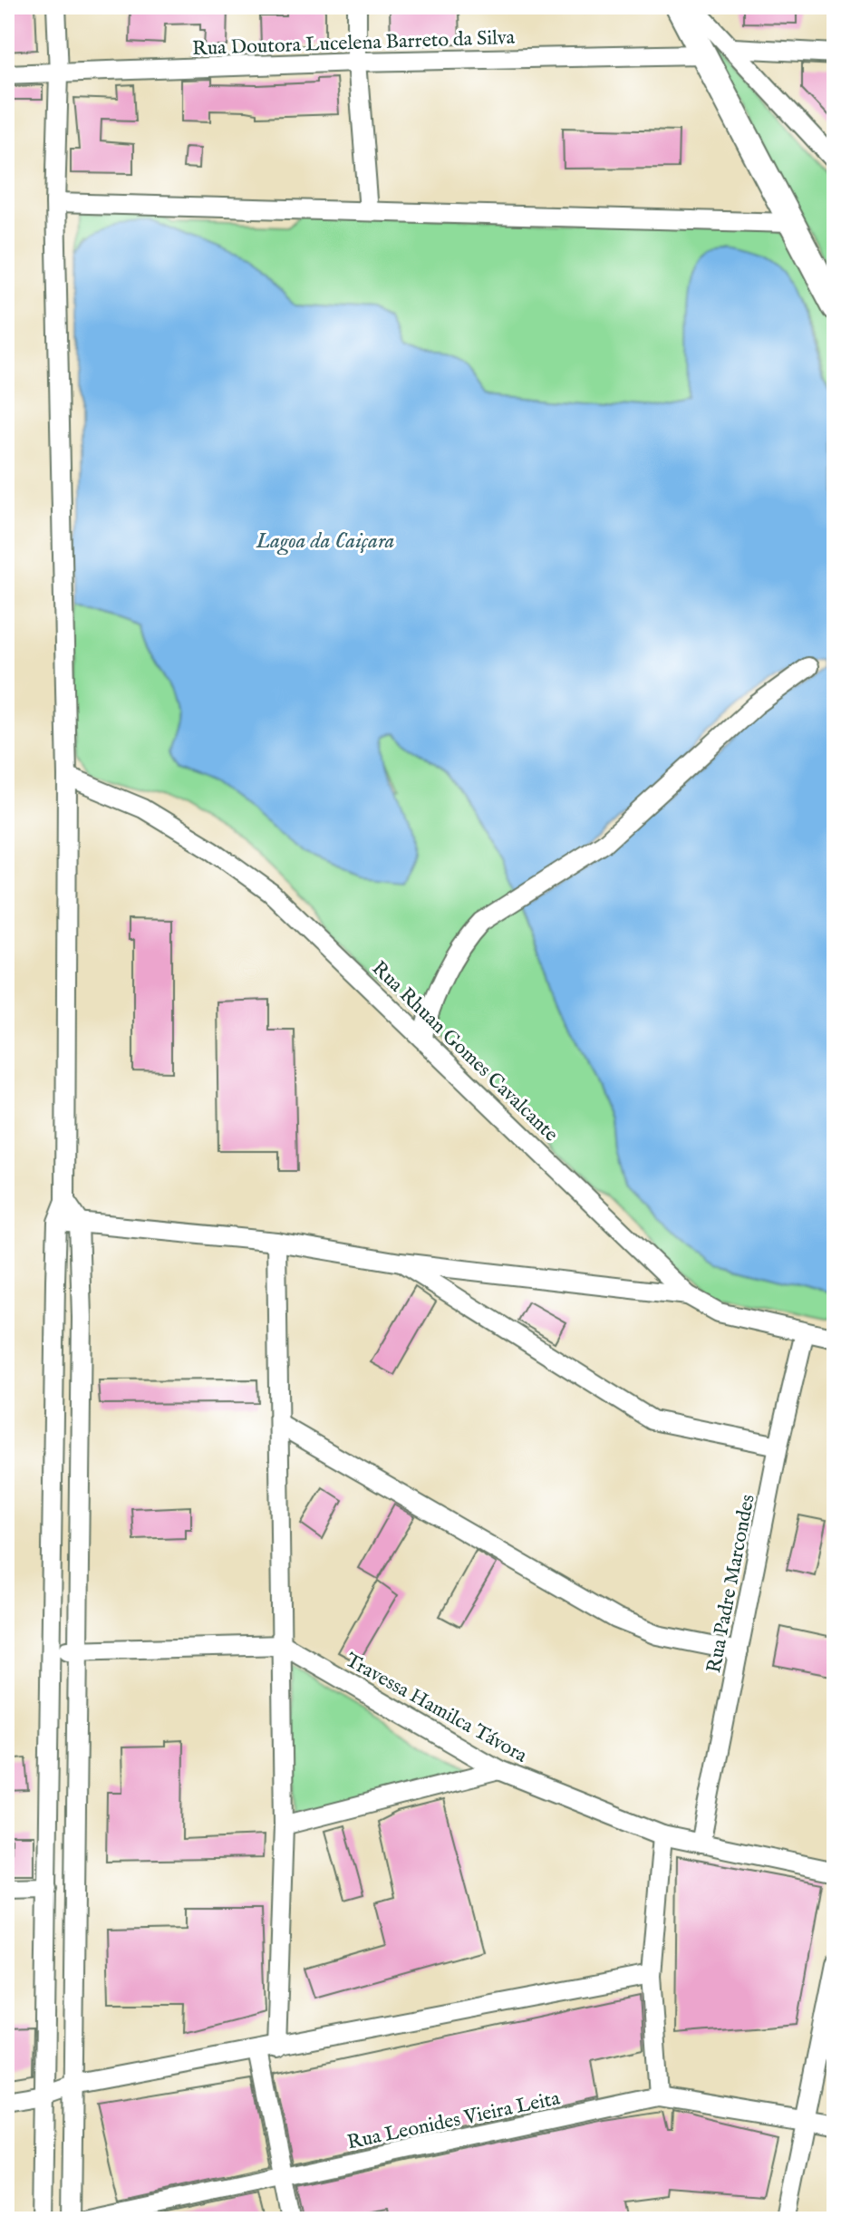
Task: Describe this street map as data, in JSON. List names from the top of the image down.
{
  "streets": {
    "street": [
      "Rua Doutora Lucelena Barreto da Silva",
      "Rua Rhuan Gomes Cavalcante",
      "Rua Padre Marcondes",
      "Travessa Hamilca Távora",
      "Rua Leonides Vieira Leita"
    ]
  },
  "crossings": [
    ["Rua Rhuan Gomes Cavalcante", "Rua Padre Marcondes"],
    ["Rua Padre Marcondes", "Travessa Hamilca Távora"]
  ],
  "water": ["Lagoa da Caiçara"]
}
